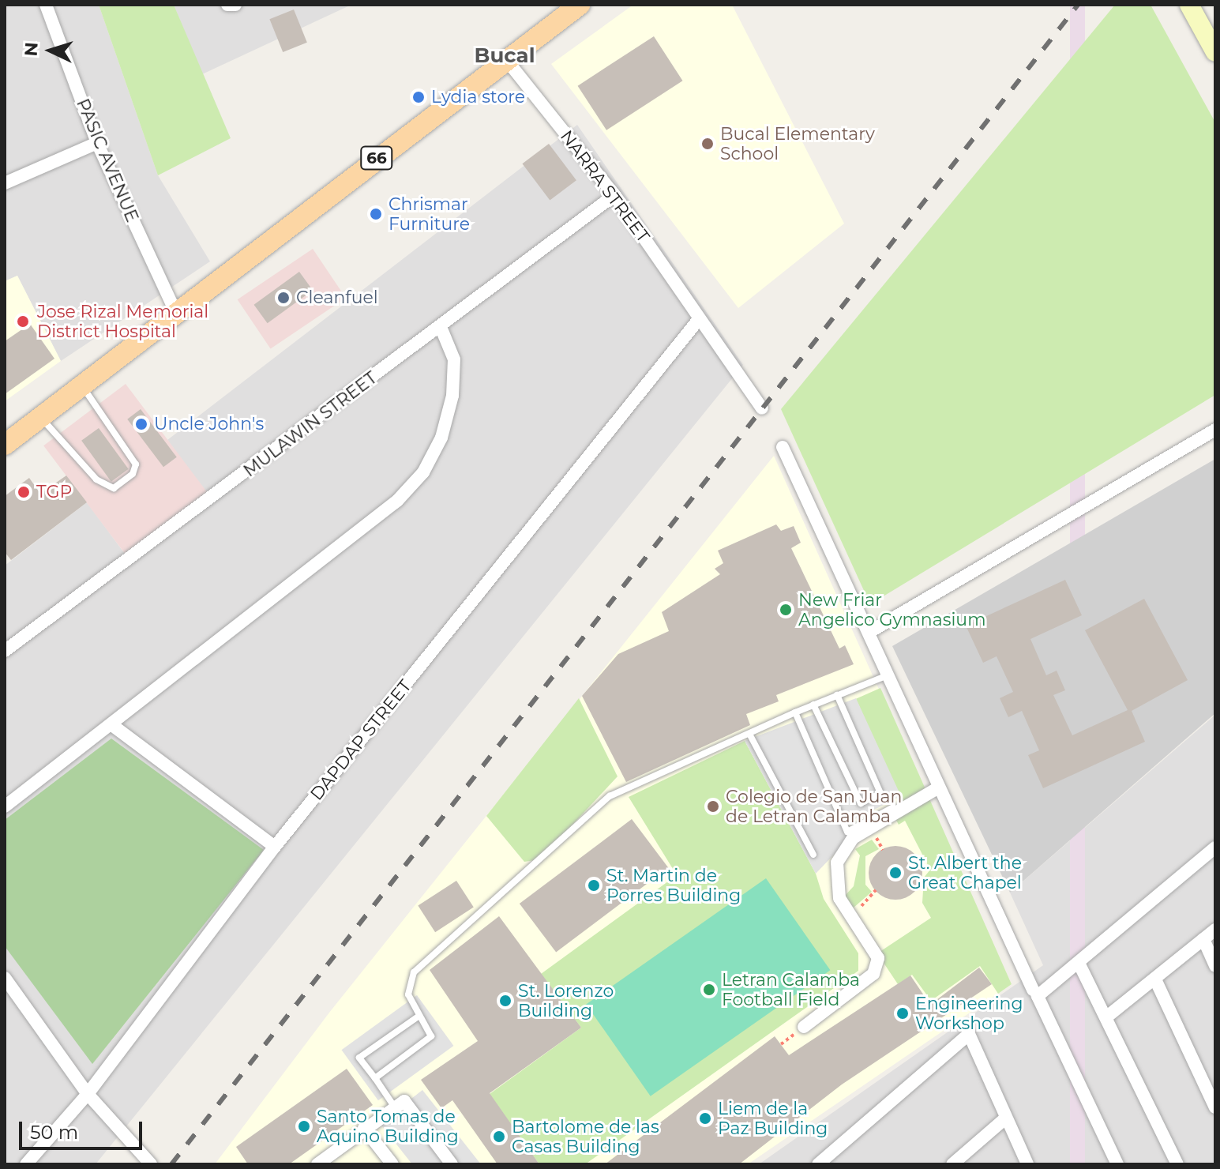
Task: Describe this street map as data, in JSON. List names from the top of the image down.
{
  "streets": {
    "main road": ["66"],
    "street": [
      "PASIC AVENUE",
      "NARRA STREET",
      "MULAWIN STREET",
      "DAPDAP STREET"
    ]
  },
  "crossings": [
    ["66", "PASIC AVENUE"],
    ["66", "NARRA STREET"],
    ["NARRA STREET", "MULAWIN STREET"],
    ["NARRA STREET", "DAPDAP STREET"]
  ],
  "districts": ["Bucal"],
  "places": [
    "Lydia store",
    "Bucal Elementary School",
    "Chrismar Furniture",
    "Cleanfuel",
    "Jose Rizal Memorial District Hospital",
    "Uncle John's",
    "TGP",
    "New Friar Angelico Gymnasium",
    "Colegio de San Juan de Letran Calamba",
    "St. Albert the Great Chapel",
    "St. Martin de Porres Building",
    "Letran Calamba Football Field",
    "St. Lorenzo Building",
    "Engineering Workshop",
    "Liem de la Paz Building",
    "Santo Tomas de Aquino Building",
    "Bartolome de las Casas Building"
  ],
  "scale_bar": "50 m",
  "north": "left"
}
